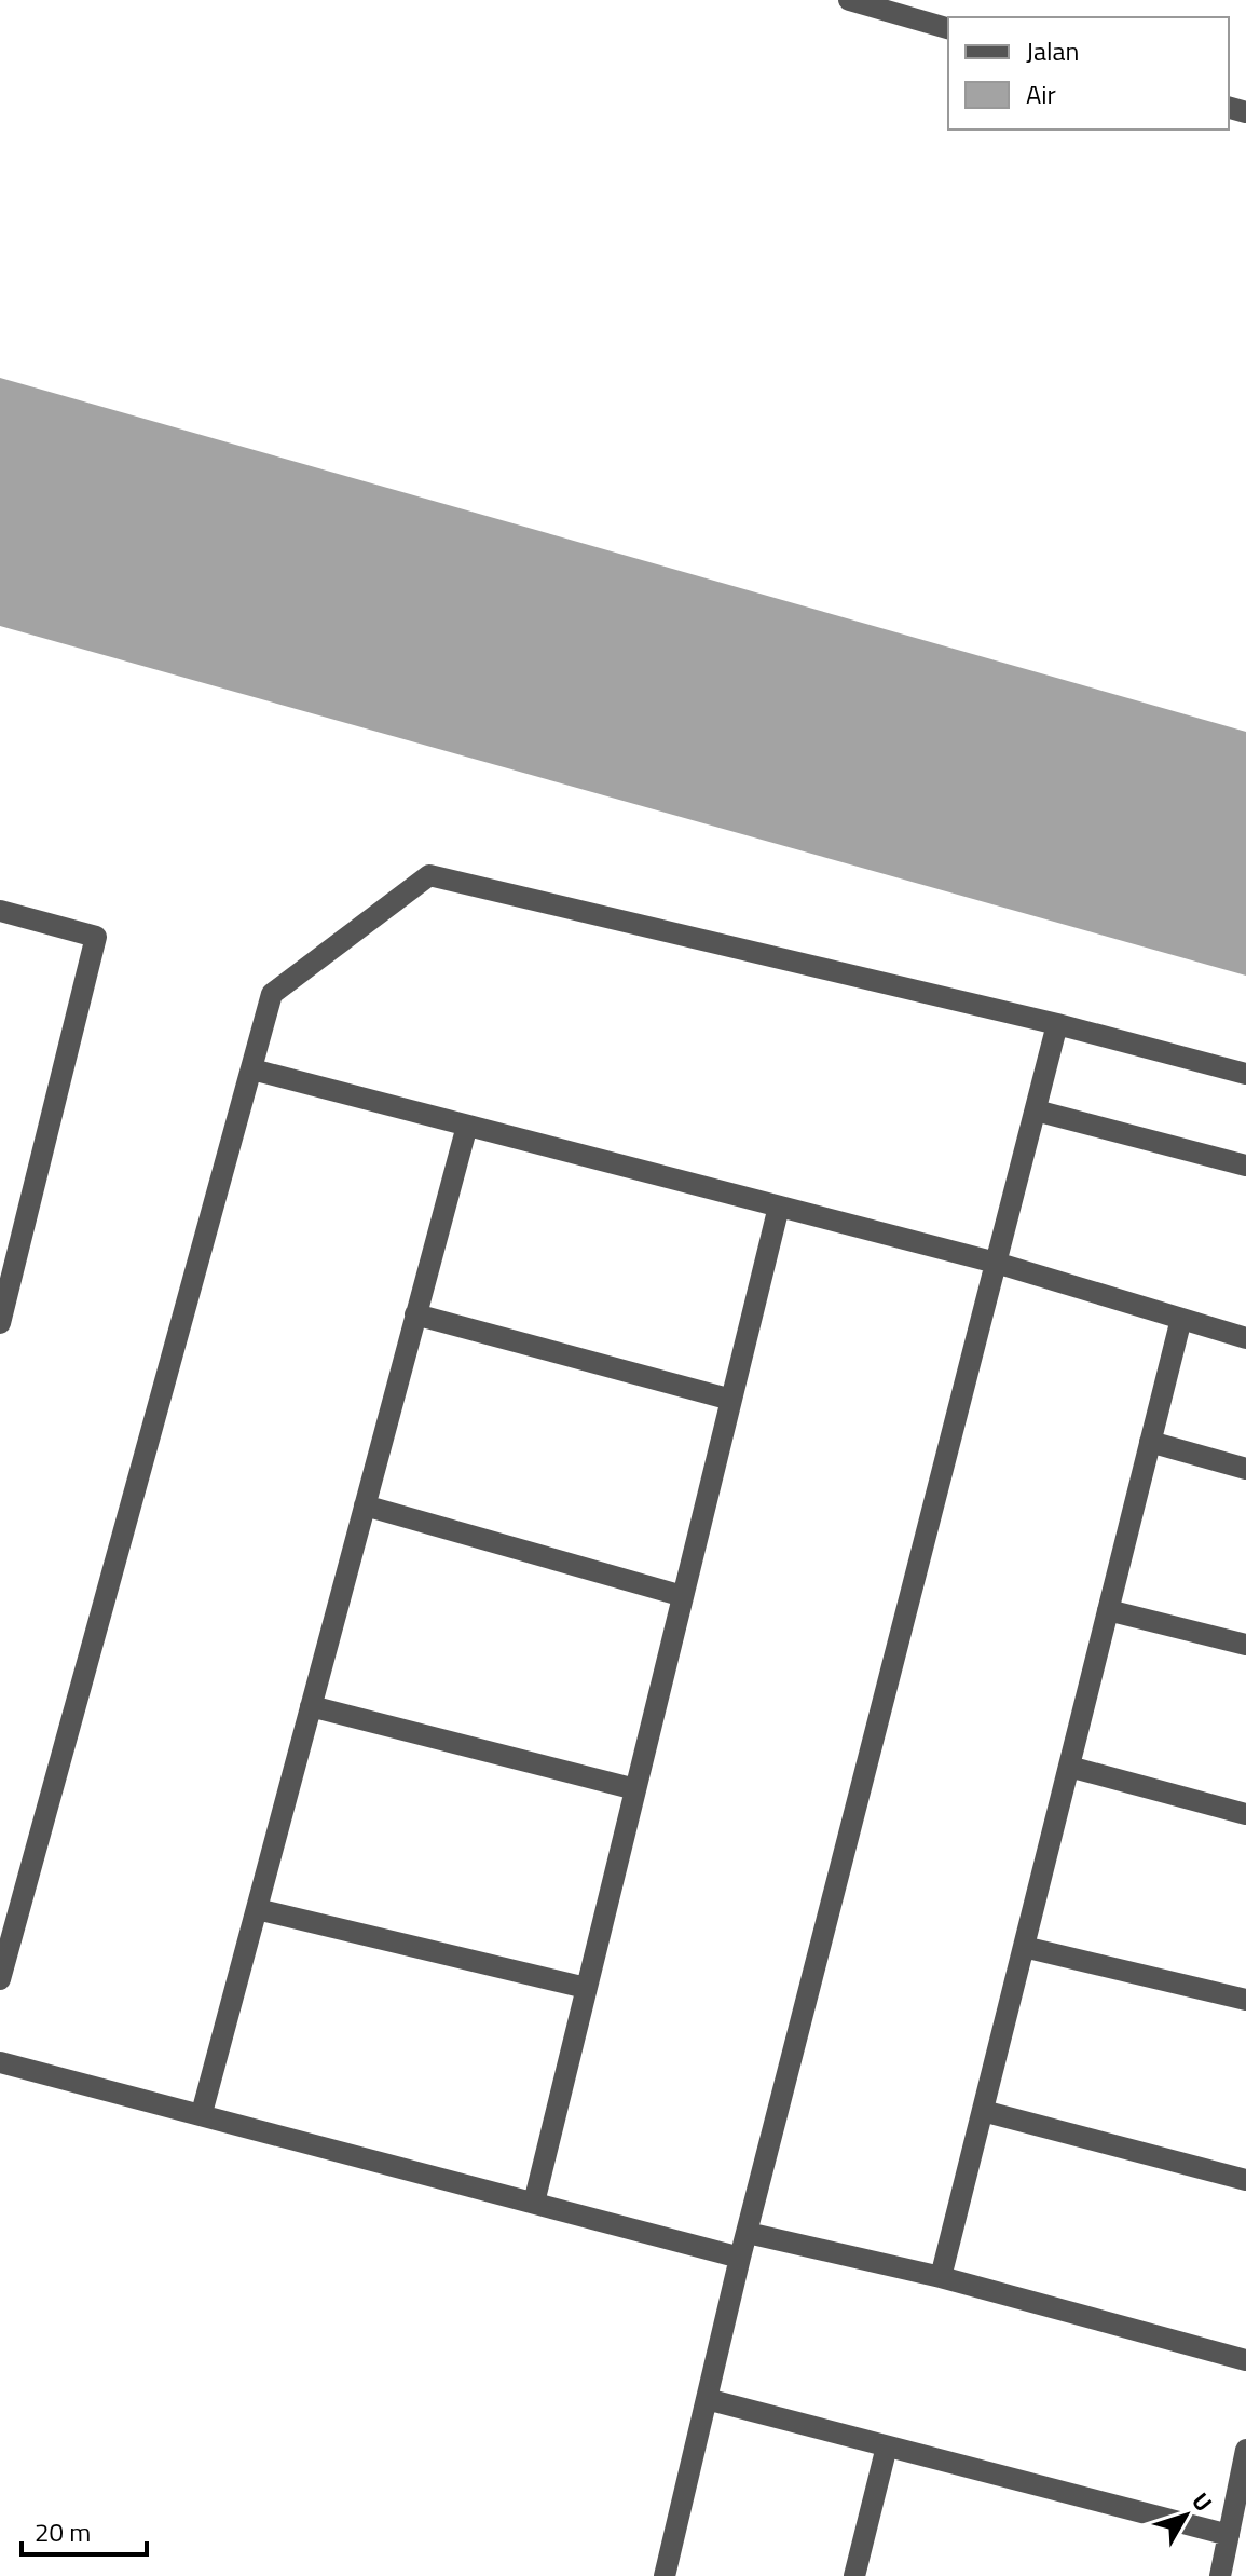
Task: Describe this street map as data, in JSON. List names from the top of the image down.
{
  "legend": ["Jalan", "Air"],
  "scale_bar": "20 m",
  "north": "top right"
}
